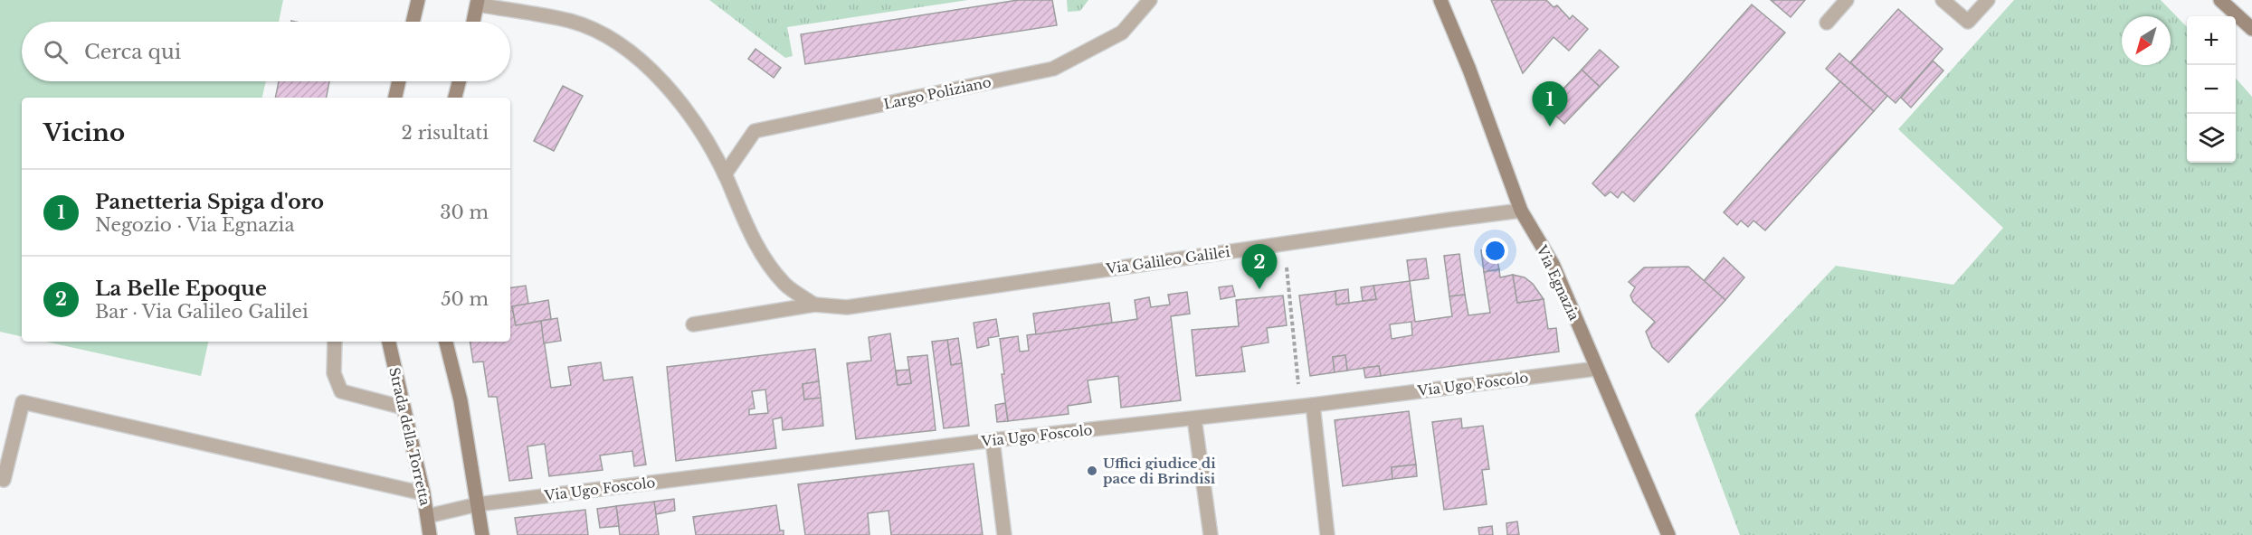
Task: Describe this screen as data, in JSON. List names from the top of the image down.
{
  "streets": {
    "street": [
      "Largo Poliziano",
      "Via Galileo Galilei",
      "Via Egnazia",
      "Via Ugo Foscolo",
      "Strada della Torretta"
    ]
  },
  "crossings": [
    ["Via Galileo Galilei", "Via Egnazia"],
    ["Via Egnazia", "Via Ugo Foscolo"],
    ["Via Ugo Foscolo", "Strada della Torretta"]
  ],
  "places": ["Uffici giudice di pace di Brindisi"],
  "north": "bottom left",
  "page": {
    "map_buttons": ["+", "−"],
    "search": "Cerca qui",
    "pins": ["1", "2"],
    "heading": ["Vicino", "2 risultati"],
    "list": [
      {
        "mark": "1",
        "name": "Panetteria Spiga d'oro",
        "note": "Negozio · Via Egnazia",
        "value": "30 m"
      },
      {
        "mark": "2",
        "name": "La Belle Epoque",
        "note": "Bar · Via Galileo Galilei",
        "value": "50 m"
      }
    ]
  }
}
